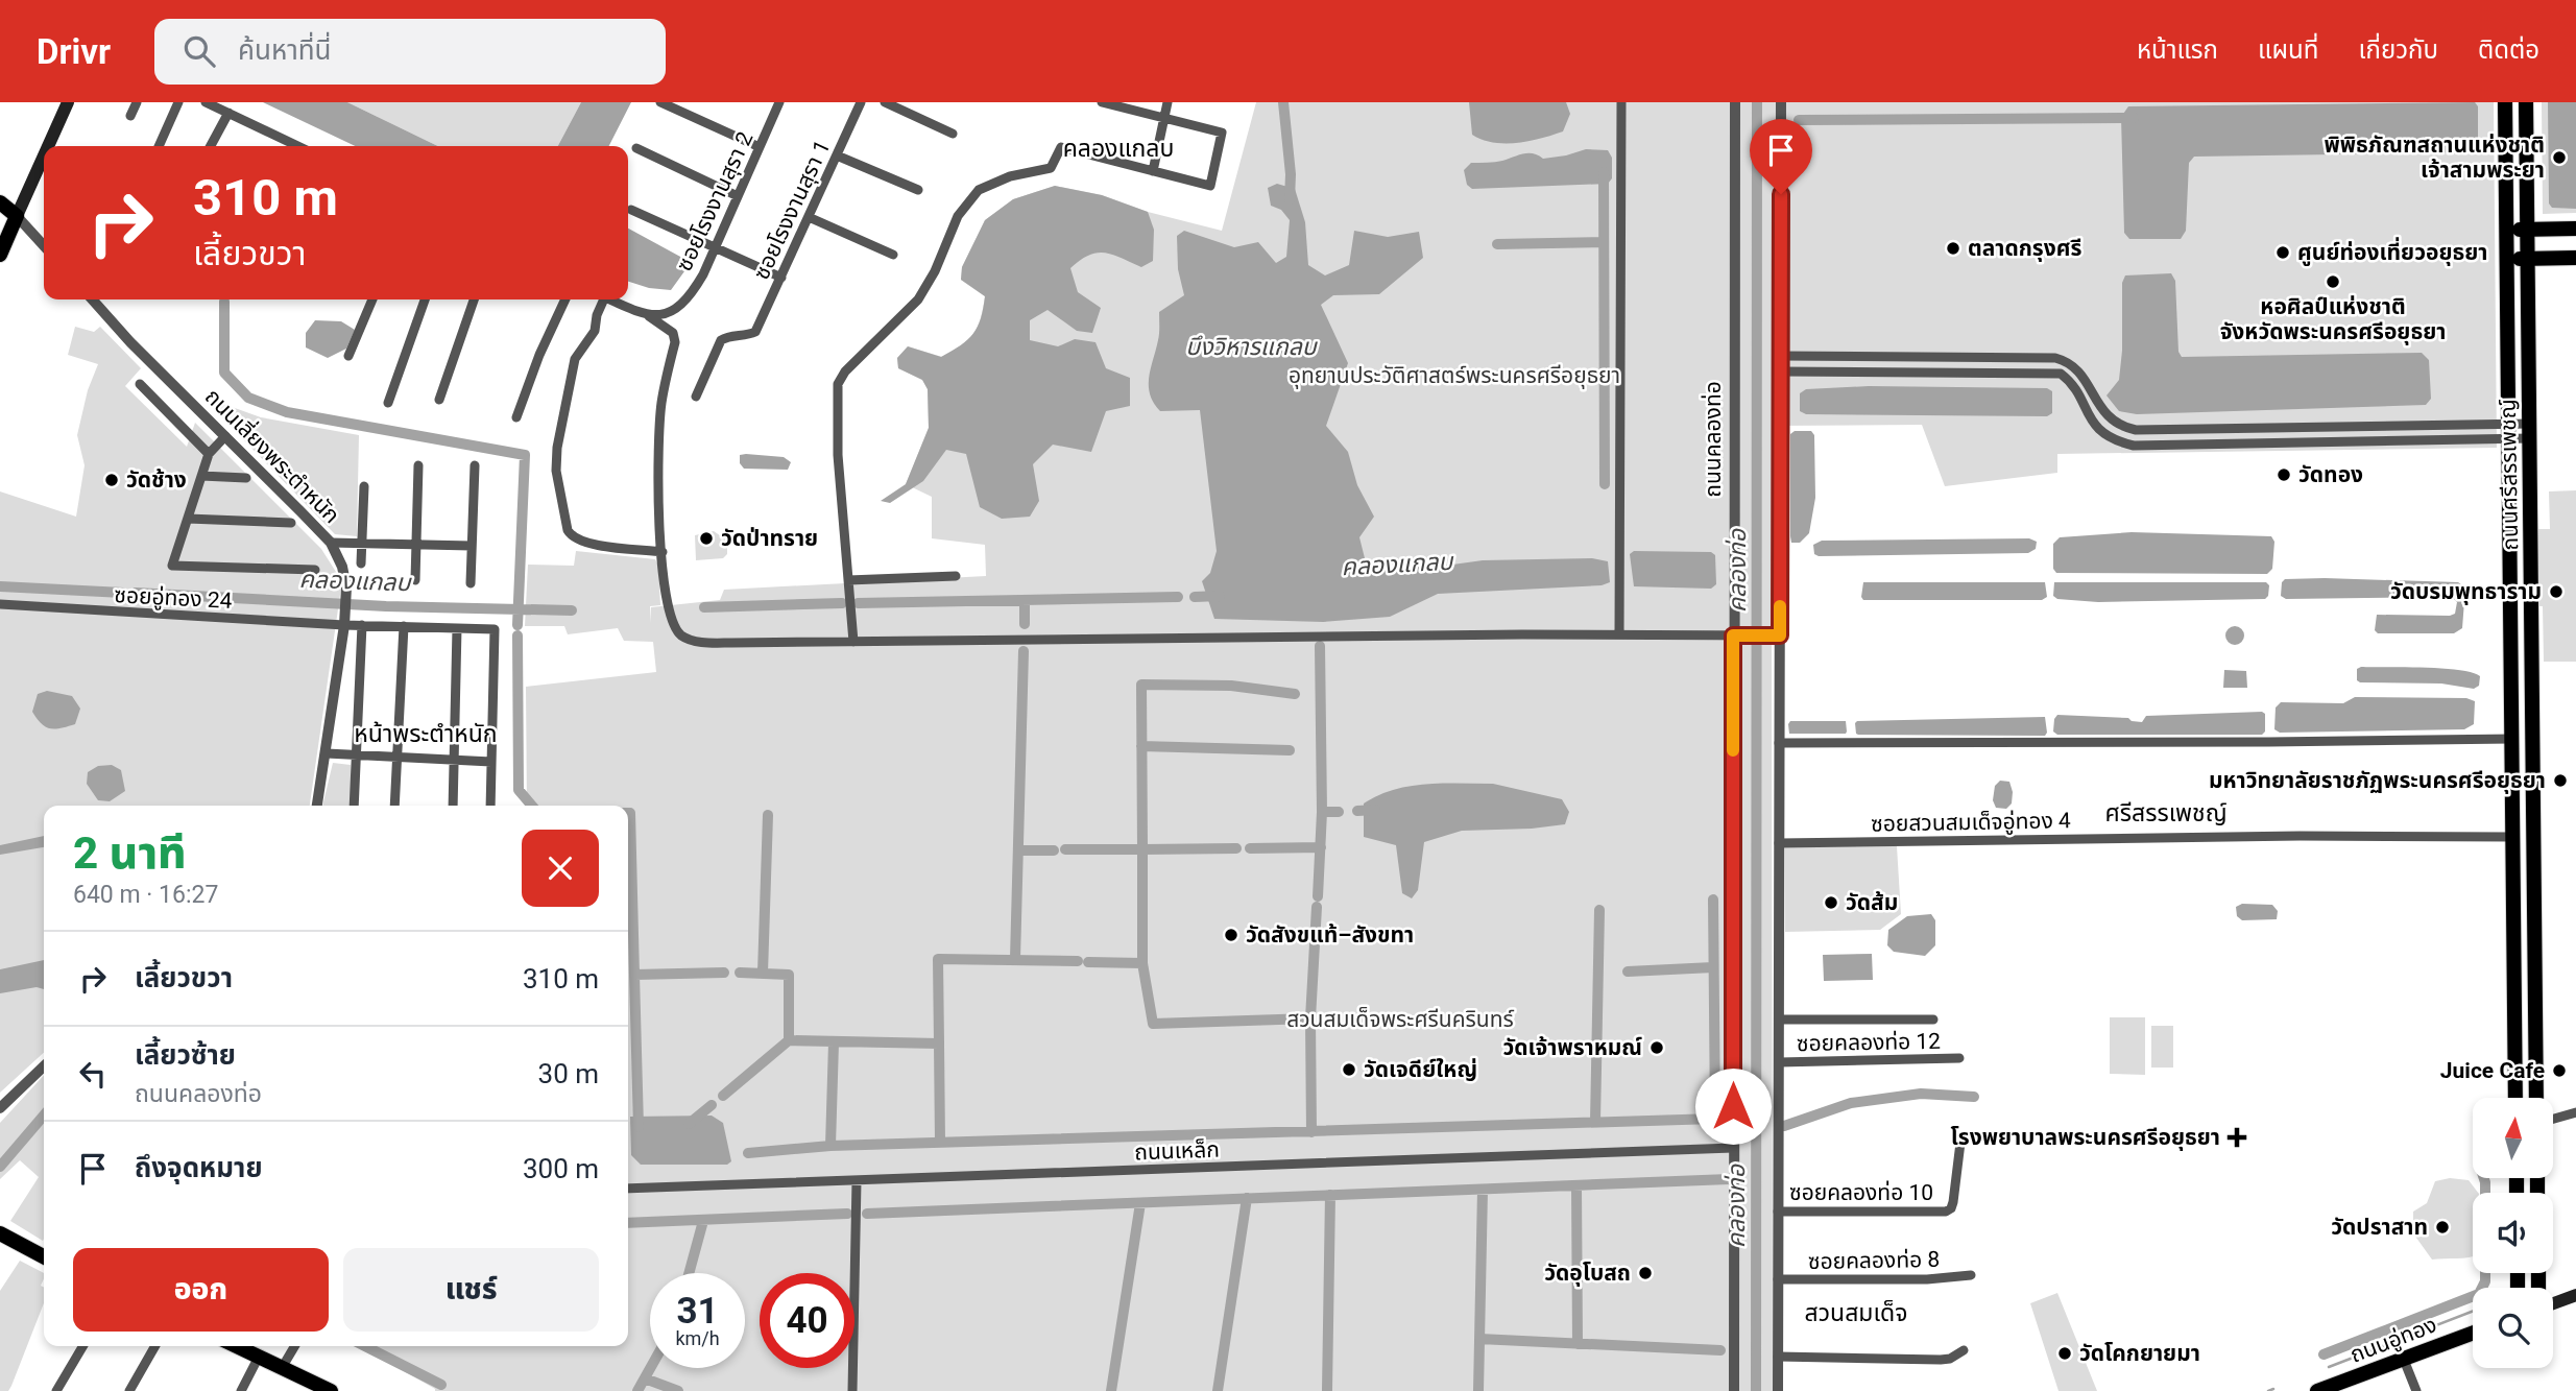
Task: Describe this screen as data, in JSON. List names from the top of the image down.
{
  "streets": {
    "main road": ["ถนนศรีสรรเพชญ์", "ถนนอู่ทอง"],
    "street": [
      "ซอยโรงงานสุรา 2",
      "ซอยโรงงานสุรา 1",
      "ถนนคลองท่อ",
      "ถนนเลี่ยงพระตำหนัก",
      "ซอยอู่ทอง 24",
      "ซอยสวนสมเด็จอู่ทอง 4",
      "ซอยคลองท่อ 12",
      "ถนนเหล็ก",
      "ซอยคลองท่อ 10",
      "ซอยคลองท่อ 8"
    ]
  },
  "crossings": [
    ["ถนนคลองท่อ", "ถนนเหล็ก"],
    ["ถนนเลี่ยงพระตำหนัก", "ซอยอู่ทอง 24"],
    ["ถนนศรีสรรเพชญ์", "ซอยสวนสมเด็จอู่ทอง 4"]
  ],
  "districts": [
    "คลองแกลบ",
    "หน้าพระตำหนัก",
    "ศรีสรรเพชญ์",
    "สวนสมเด็จ"
  ],
  "water": ["บึงวิหารแกลบ", "คลองแกลบ", "คลองท่อ"],
  "parks": ["อุทยานประวัติศาสตร์พระนครศรีอยุธยา", "สวนสมเด็จพระศรีนครินทร์"],
  "places": {
    "other": [
      "พิพิธภัณฑสถานแห่งชาติ เจ้าสามพระยา",
      "ตลาดกรุงศรี",
      "ศูนย์ท่องเที่ยวอยุธยา",
      "หอศิลป์แห่งชาติ จังหวัดพระนครศรีอยุธยา",
      "วัดทอง",
      "วัดช้าง",
      "วัดป่าทราย",
      "วัดบรมพุทธาราม",
      "มหาวิทยาลัยราชภัฏพระนครศรีอยุธยา",
      "วัดส้ม",
      "วัดสังขแท้–สังขทา",
      "วัดเจ้าพราหมณ์",
      "วัดเจดีย์ใหญ่",
      "Juice Cafe",
      "วัดปราสาท",
      "วัดอุโบสถ",
      "วัดโคกยายมา"
    ],
    "health": ["โรงพยาบาลพระนครศรีอยุธยา"]
  },
  "north": "top",
  "page": {
    "header": "Drivr",
    "search": "ค้นหาที่นี่",
    "nav": [
      "หน้าแรก",
      "แผนที่",
      "เกี่ยวกับ",
      "ติดต่อ"
    ],
    "turn": ["310 m", "เลี้ยวขวา"],
    "heading": ["2 นาที", "640 m · 16:27"],
    "list": [
      {
        "name": "เลี้ยวขวา",
        "value": "310 m"
      },
      {
        "name": "เลี้ยวซ้าย",
        "note": "ถนนคลองท่อ",
        "value": "30 m"
      },
      {
        "name": "ถึงจุดหมาย",
        "value": "300 m"
      }
    ],
    "buttons": ["ออก", "แชร์"],
    "speed": "31 km/h",
    "limit": "40"
  }
}
